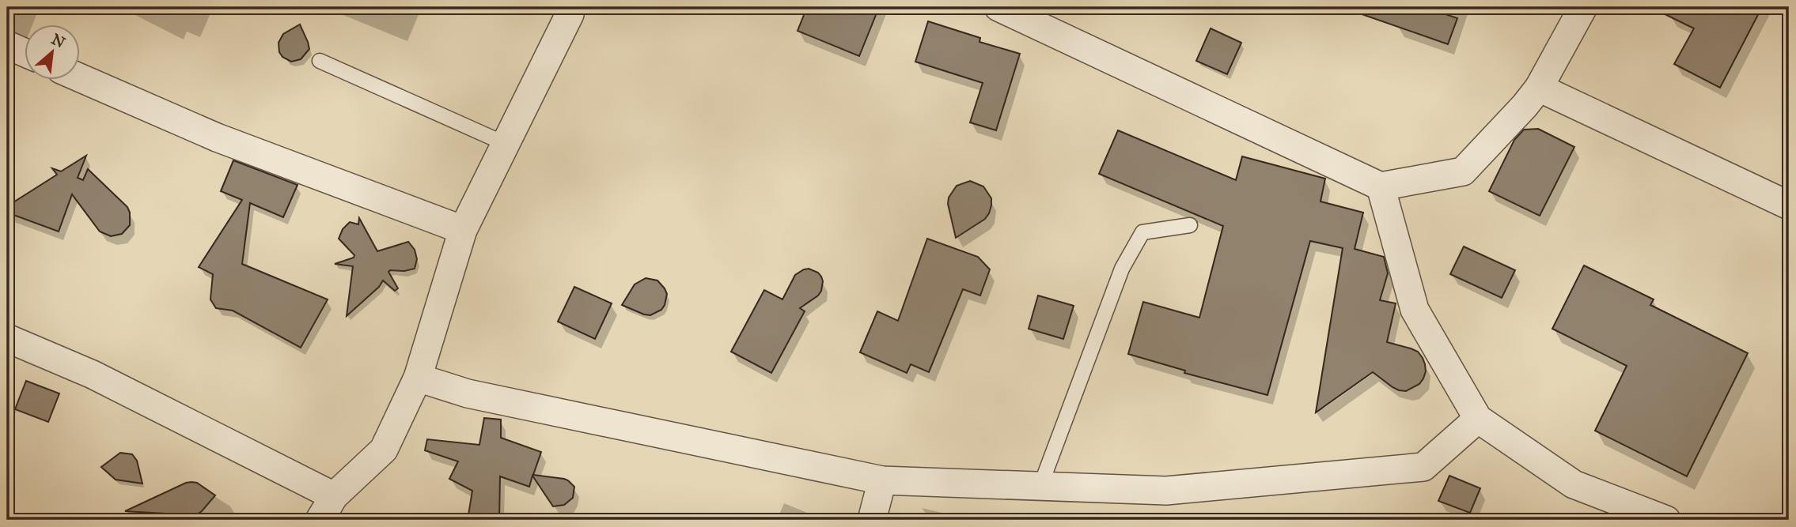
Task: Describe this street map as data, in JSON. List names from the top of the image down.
{
  "north": "top right"
}
